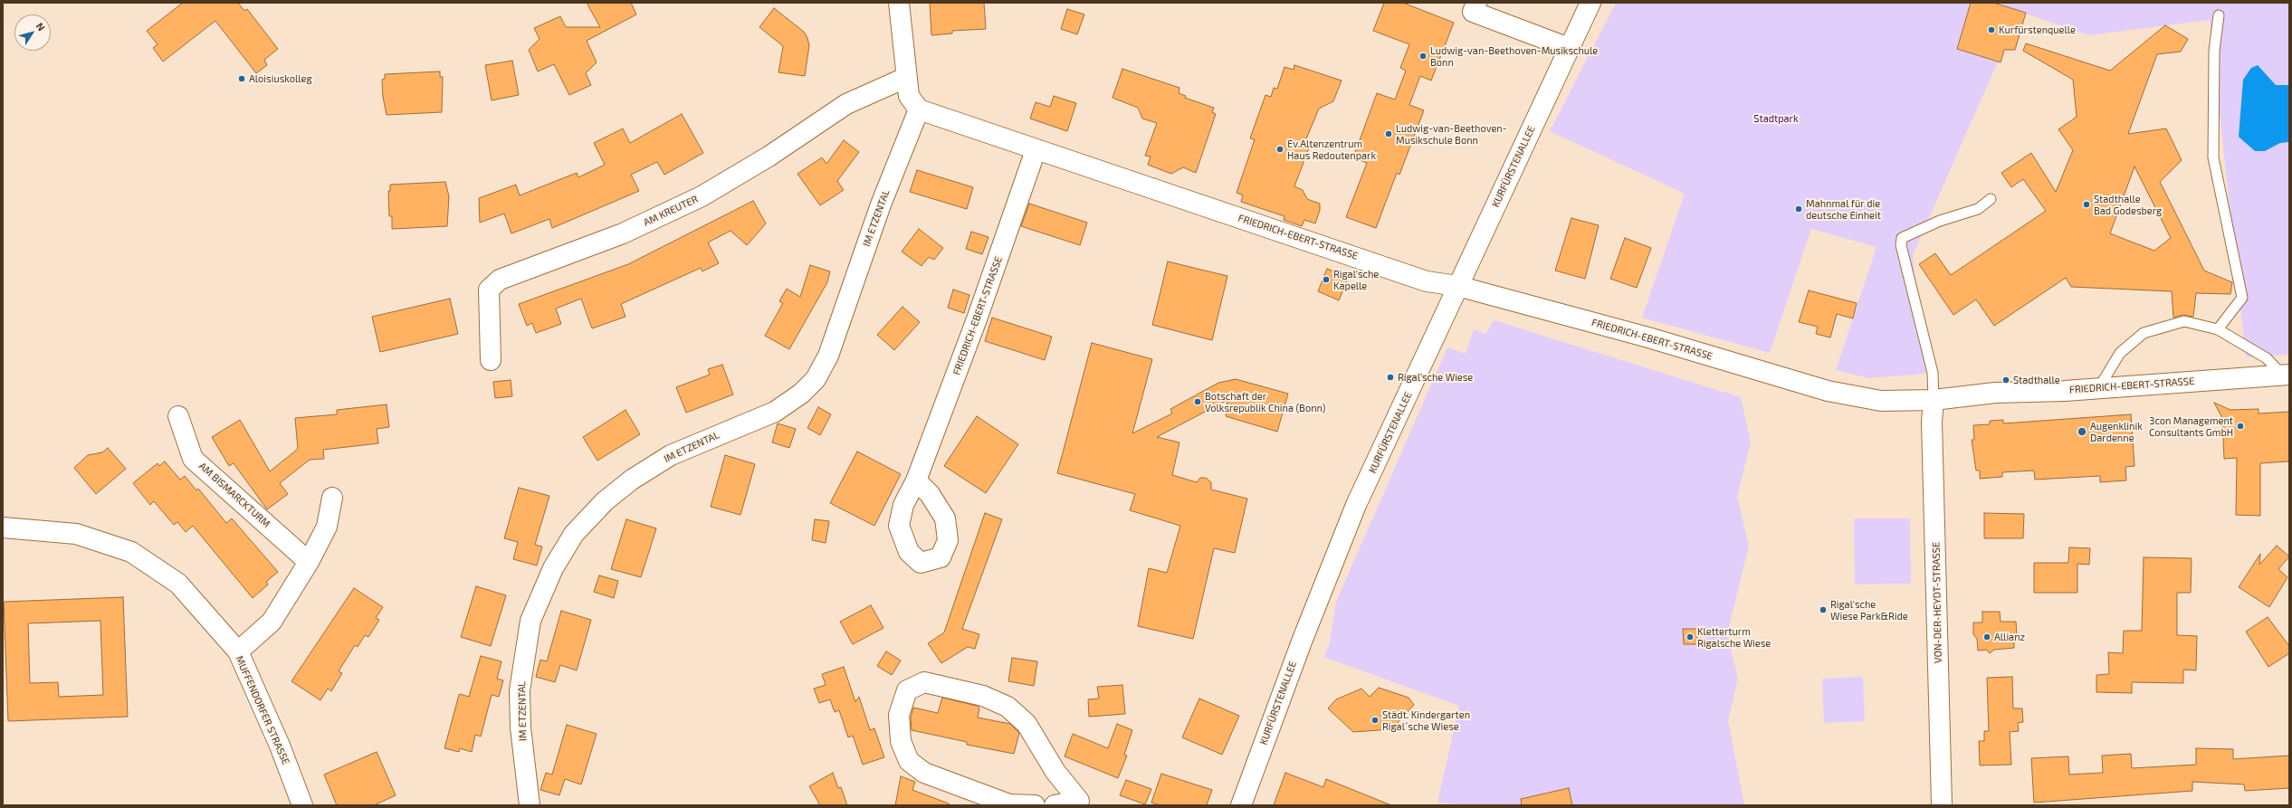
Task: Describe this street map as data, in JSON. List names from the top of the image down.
{
  "streets": {
    "street": [
      "KURFÜRSTENALLEE",
      "AM KREUTER",
      "IM ETZENTAL",
      "FRIEDRICH-EBERT-STRASSE",
      "AM BISMARCKTURM",
      "VON-DER-HEYDT-STRASSE",
      "MUFFENDORFER STRASSE"
    ]
  },
  "crossings": [
    ["KURFÜRSTENALLEE", "FRIEDRICH-EBERT-STRASSE"],
    ["IM ETZENTAL", "FRIEDRICH-EBERT-STRASSE"],
    ["FRIEDRICH-EBERT-STRASSE", "VON-DER-HEYDT-STRASSE"]
  ],
  "parks": ["Stadtpark"],
  "places": [
    "Kurfürstenquelle",
    "Ludwig-van-Beethoven-Musikschule Bonn",
    "Aloisiuskolleg",
    "Ludwig-van-Beethoven- Musikschule Bonn",
    "Ev.Altenzentrum Haus Redoutenpark",
    "Stadthalle Bad Godesberg",
    "Mahnmal für die deutsche Einheit",
    "Rigal'sche Kapelle",
    "Rigal'sche Wiese",
    "Stadthalle",
    "Botschaft der Volksrepublik China (Bonn)",
    "3con Management Consultants GmbH",
    "Augenklinik Dardenne",
    "Rigal'sche Wiese Park&Ride",
    "Kletterturm Rigalsche Wiese",
    "Allianz",
    "Städt. Kindergarten Rigal´sche Wiese"
  ],
  "north": "top right"
}
